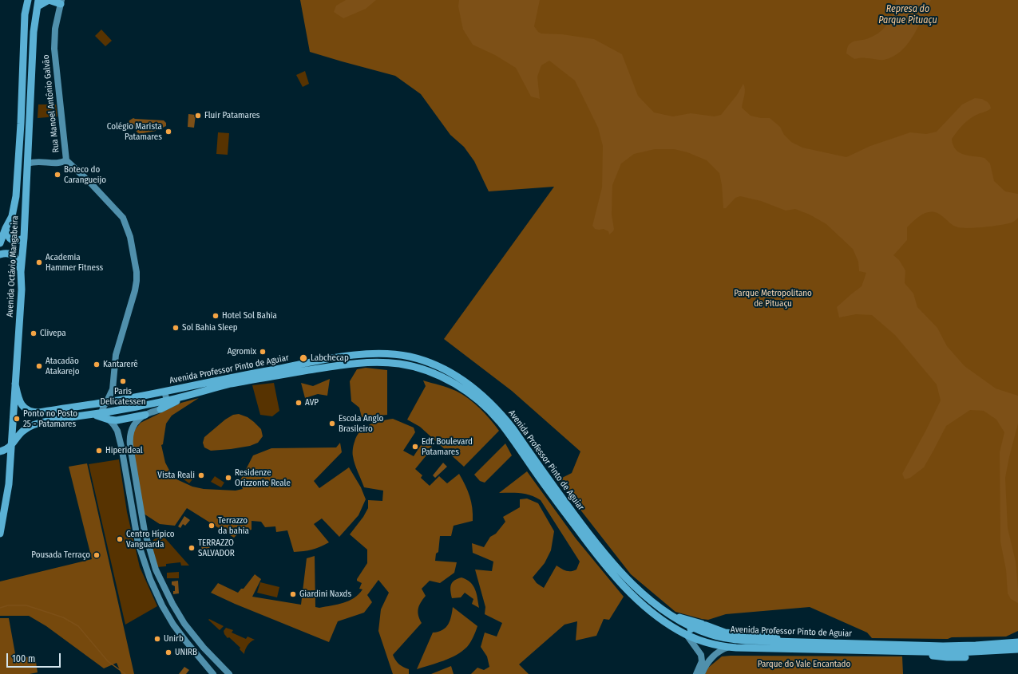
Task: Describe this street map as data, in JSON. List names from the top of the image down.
{
  "streets": {
    "main road": ["Rua Manoel Antônio Galvão", "Avenida Octávio Mangabeira", "Avenida Professor Pinto de Aguiar"]
  },
  "crossings": [
    ["Rua Manoel Antônio Galvão", "Avenida Professor Pinto de Aguiar"],
    ["Avenida Octávio Mangabeira", "Avenida Professor Pinto de Aguiar"]
  ],
  "water": ["Represa do Parque Pituaçu"],
  "parks": ["Parque Metropolitano de Pituaçu", "Parque do Vale Encantado"],
  "places": [
    "Fluir Patamares",
    "Colégio Marista Patamares",
    "Boteco do Carangueijo",
    "Academia Hammer Fitness",
    "Hotel Sol Bahia",
    "Sol Bahia Sleep",
    "Clivepa",
    "Agromix",
    "Labchecap",
    "Kantarerê",
    "Atacadão Atakarejo",
    "Paris Delicatessen",
    "AVP",
    "Ponto no Posto 25 - Patamares",
    "Escola Anglo Brasileiro",
    "Edf. Boulevard Patamares",
    "Hiperideal",
    "Vista Reali",
    "Residenze Orizzonte Reale",
    "Terrazzo da bahia",
    "Centro Hípico Vanguarda",
    "TERRAZZO SALVADOR",
    "Pousada Terraço",
    "Giardini Naxds",
    "Unirb",
    "UNIRB"
  ],
  "scale_bar": "100 m"
}
